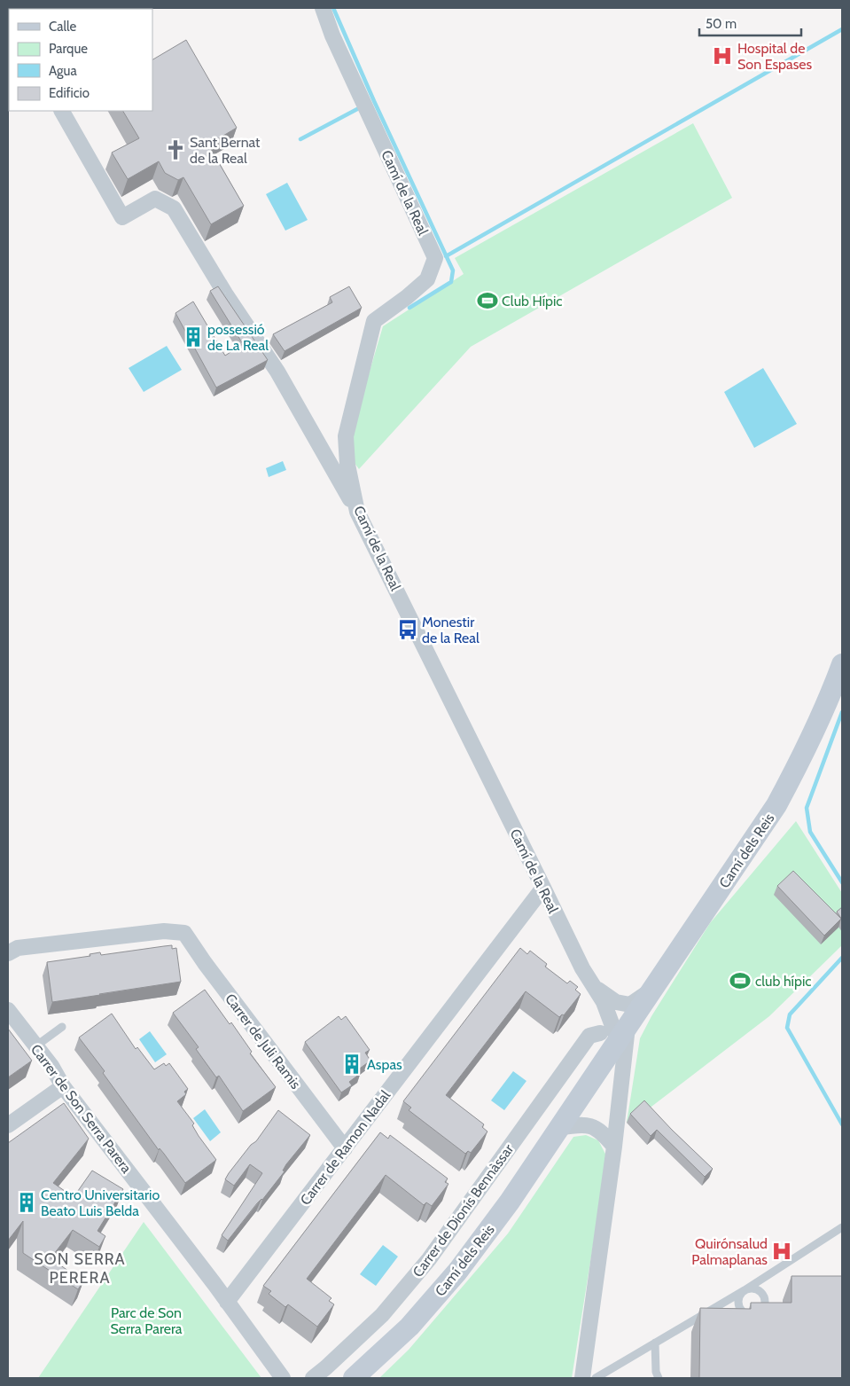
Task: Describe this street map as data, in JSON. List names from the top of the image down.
{
  "streets": {
    "street": [
      "Camí de la Real",
      "Camí dels Reis",
      "Carrer de Juli Ramis",
      "Carrer de Son Serra Parera",
      "Carrer de Ramon Nadal",
      "Carrer de Dionís Bennàssar"
    ]
  },
  "crossings": [
    ["Camí de la Real", "Camí dels Reis"],
    ["Camí de la Real", "Carrer de Ramon Nadal"],
    ["Camí de la Real", "Carrer de Dionís Bennàssar"],
    ["Camí dels Reis", "Carrer de Dionís Bennàssar"],
    ["Carrer de Juli Ramis", "Carrer de Ramon Nadal"],
    ["Carrer de Son Serra Parera", "Carrer de Ramon Nadal"]
  ],
  "districts": ["SON SERRA PERERA"],
  "parks": ["Parc de Son Serra Parera"],
  "places": {
    "hospital": ["Hospital de Son Espases", "Quirónsalud Palmaplanas"],
    "church": ["Sant Bernat de la Real"],
    "sports": ["Club Hípic", "club hípic"],
    "building": ["possessió de La Real", "Aspas", "Centro Universitario Beato Luis Belda"],
    "bus stop": ["Monestir de la Real"]
  },
  "legend": [
    "Calle",
    "Parque",
    "Agua",
    "Edificio"
  ],
  "scale_bar": "50 m"
}
